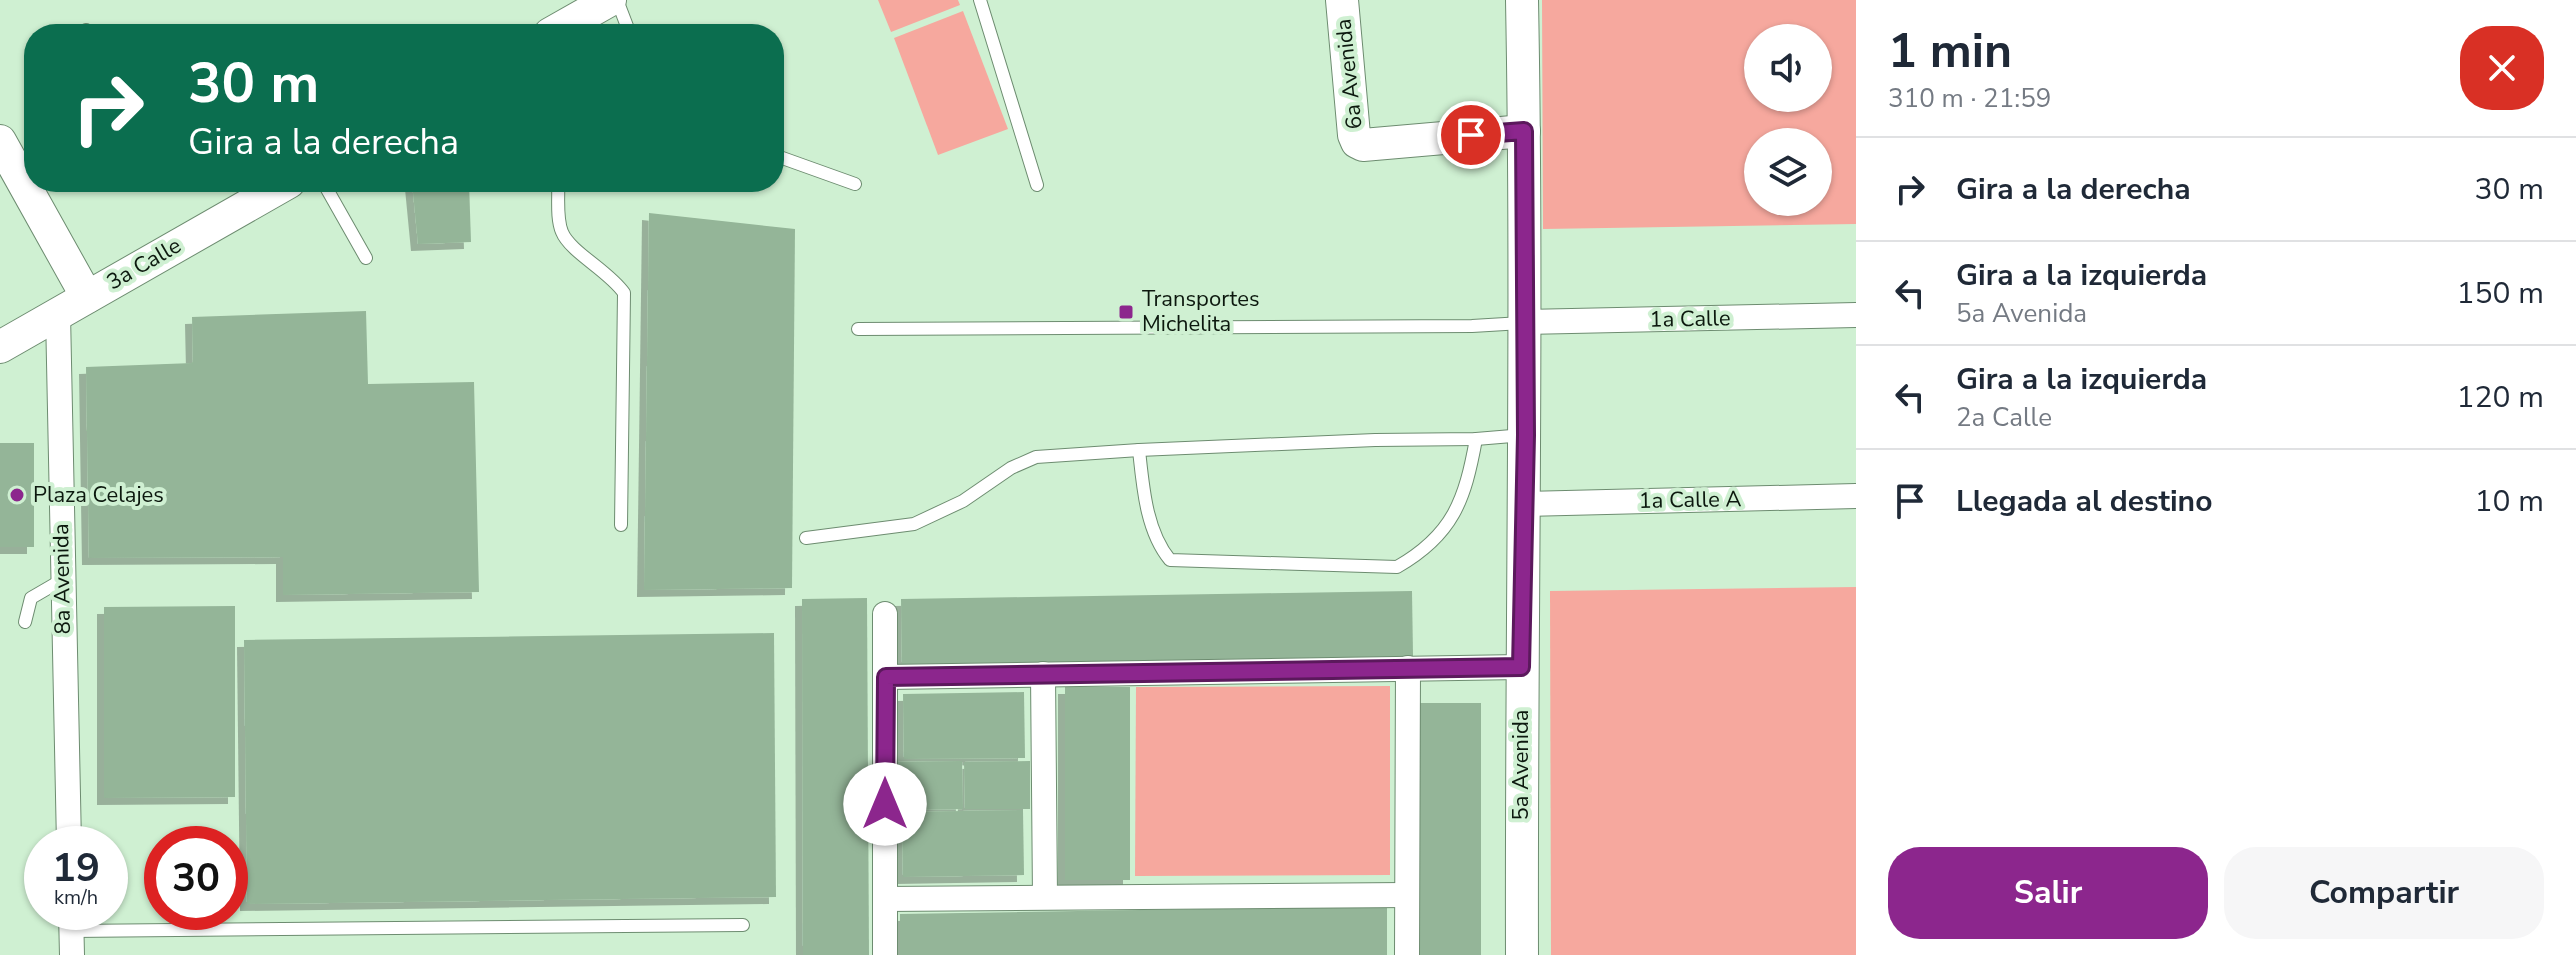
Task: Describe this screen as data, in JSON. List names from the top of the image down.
{
  "streets": {
    "street": [
      "6a Avenida",
      "3a Calle",
      "1a Calle",
      "1a Calle A",
      "8a Avenida",
      "5a Avenida"
    ]
  },
  "crossings": [
    ["6a Avenida", "5a Avenida"],
    ["3a Calle", "8a Avenida"],
    ["1a Calle", "5a Avenida"],
    ["1a Calle A", "5a Avenida"]
  ],
  "places": {
    "transit": ["Transportes Michelita"],
    "other": ["Plaza Celajes"]
  },
  "page": {
    "heading": ["1 min", "310 m · 21:59"],
    "turn": ["30 m", "Gira a la derecha"],
    "list": [
      {
        "name": "Gira a la derecha",
        "value": "30 m"
      },
      {
        "name": "Gira a la izquierda",
        "note": "5a Avenida",
        "value": "150 m"
      },
      {
        "name": "Gira a la izquierda",
        "note": "2a Calle",
        "value": "120 m"
      },
      {
        "name": "Llegada al destino",
        "value": "10 m"
      }
    ],
    "speed": "19 km/h",
    "limit": "30",
    "buttons": ["Salir", "Compartir"]
  }
}
